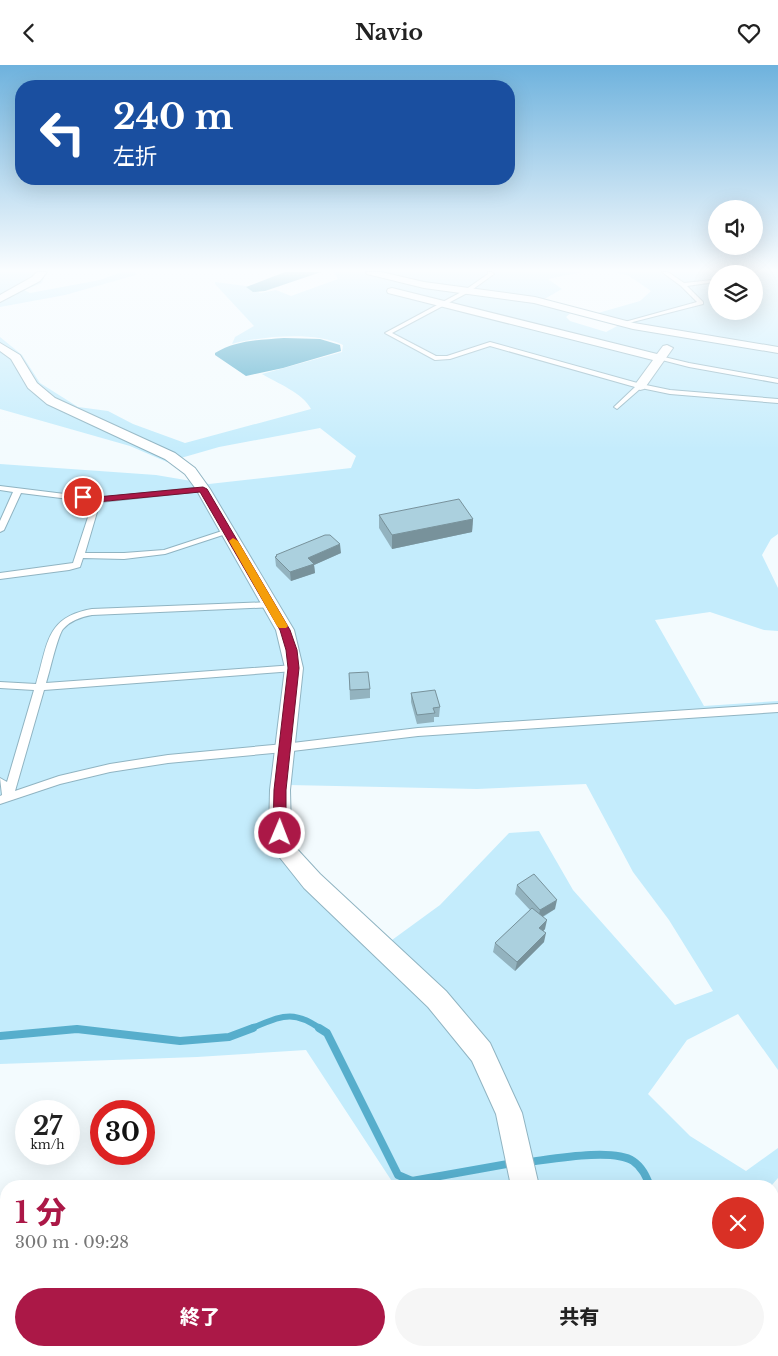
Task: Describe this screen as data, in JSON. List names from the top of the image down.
{
  "page": {
    "header": "Navio",
    "turn": ["240 m", "左折"],
    "speed": "27 km/h",
    "limit": "30",
    "heading": ["1 分", "300 m · 09:28"],
    "buttons": ["終了", "共有"]
  }
}
